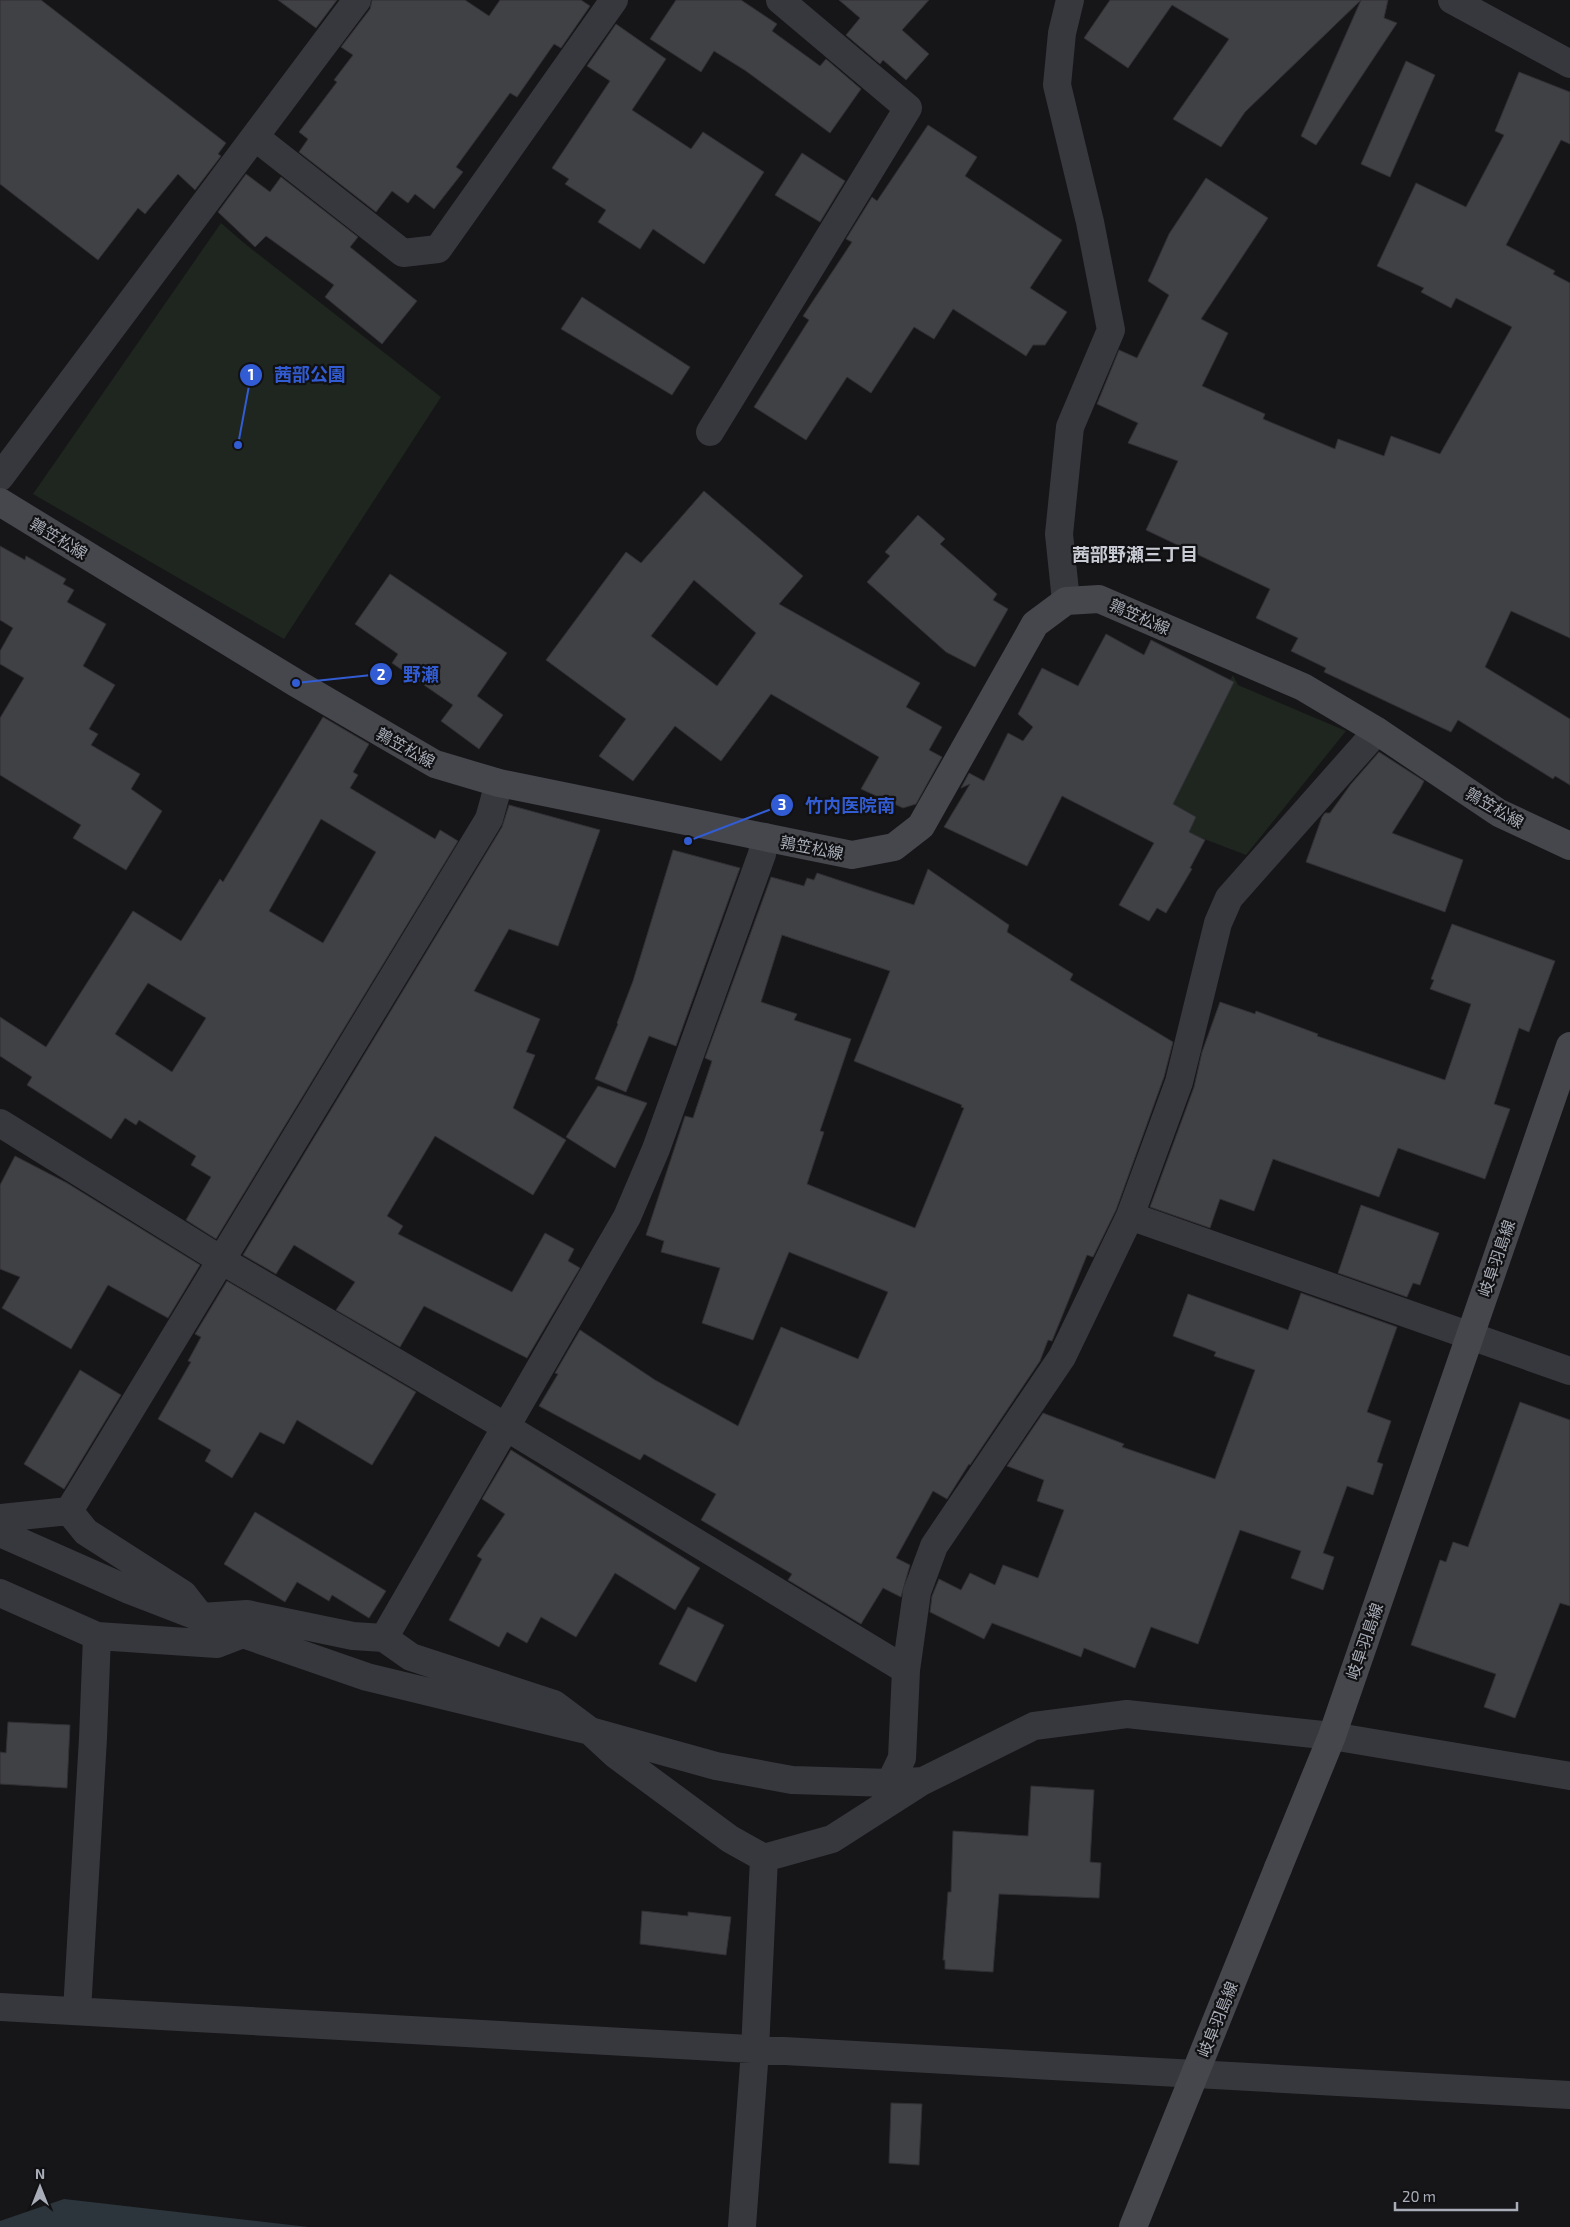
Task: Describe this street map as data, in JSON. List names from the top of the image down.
{
  "streets": {
    "main road": ["鶉笠松線", "岐阜羽島線"]
  },
  "districts": ["茜部野瀬三丁目"],
  "places": ["茜部公園", "野瀬", "竹内医院南"],
  "scale_bar": "20 m",
  "north": "top"
}
